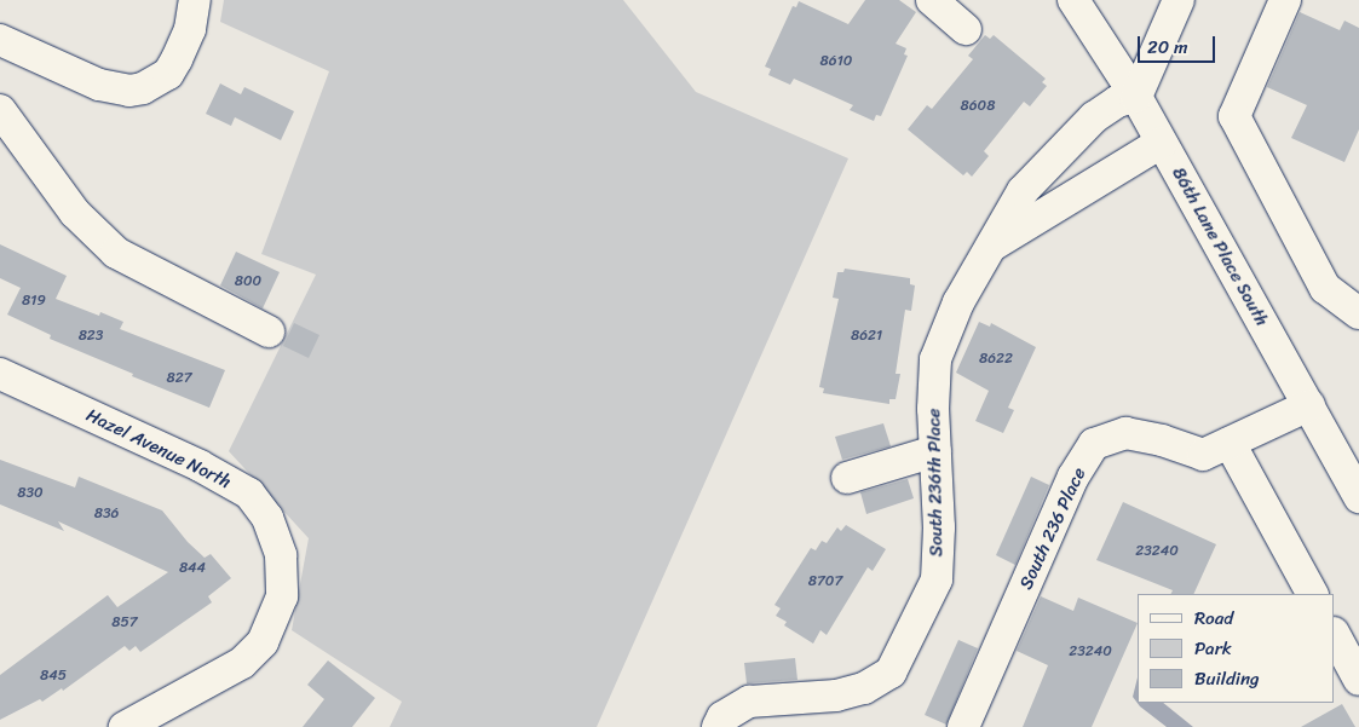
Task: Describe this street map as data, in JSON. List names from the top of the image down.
{
  "streets": {
    "street": [
      "86th Lane Place South",
      "Hazel Avenue North",
      "South 236th Place",
      "South 236 Place"
    ]
  },
  "crossings": [
    ["86th Lane Place South", "South 236th Place"],
    ["86th Lane Place South", "South 236 Place"]
  ],
  "house_numbers": [
    "8610",
    "8608",
    "800",
    "819",
    "823",
    "8621",
    "8622",
    "827",
    "830",
    "836",
    "23240",
    "844",
    "8707",
    "857",
    "23240",
    "845"
  ],
  "legend": ["Road", "Park", "Building"],
  "scale_bar": "20 m"
}
